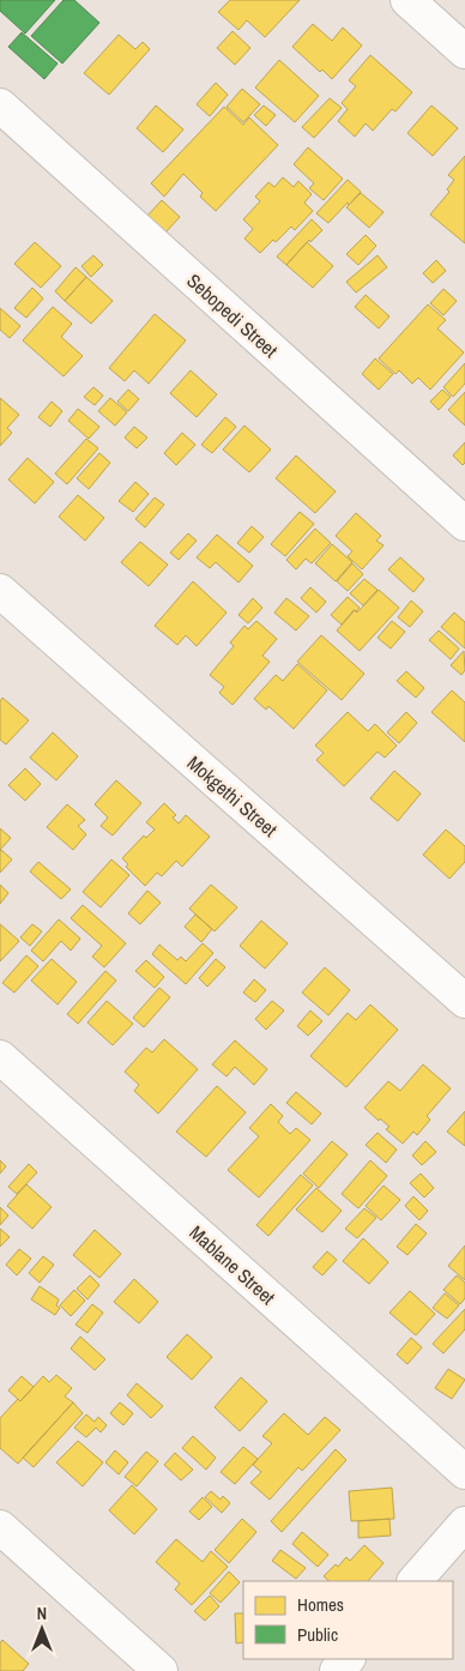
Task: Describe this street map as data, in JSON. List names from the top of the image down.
{
  "streets": {
    "street": ["Sebopedi Street", "Mokgethi Street", "Mablane Street"]
  },
  "legend": ["Homes", "Public"],
  "north": "top"
}
